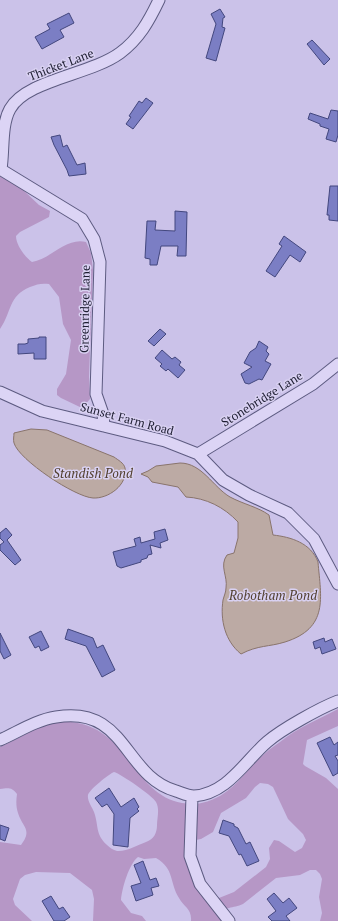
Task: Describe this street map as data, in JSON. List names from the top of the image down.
{
  "streets": {
    "street": [
      "Thicket Lane",
      "Greenridge Lane",
      "Stonebridge Lane",
      "Sunset Farm Road"
    ]
  },
  "crossings": [
    ["Thicket Lane", "Greenridge Lane"],
    ["Greenridge Lane", "Sunset Farm Road"],
    ["Stonebridge Lane", "Sunset Farm Road"]
  ],
  "water": ["Standish Pond", "Robotham Pond"]
}
